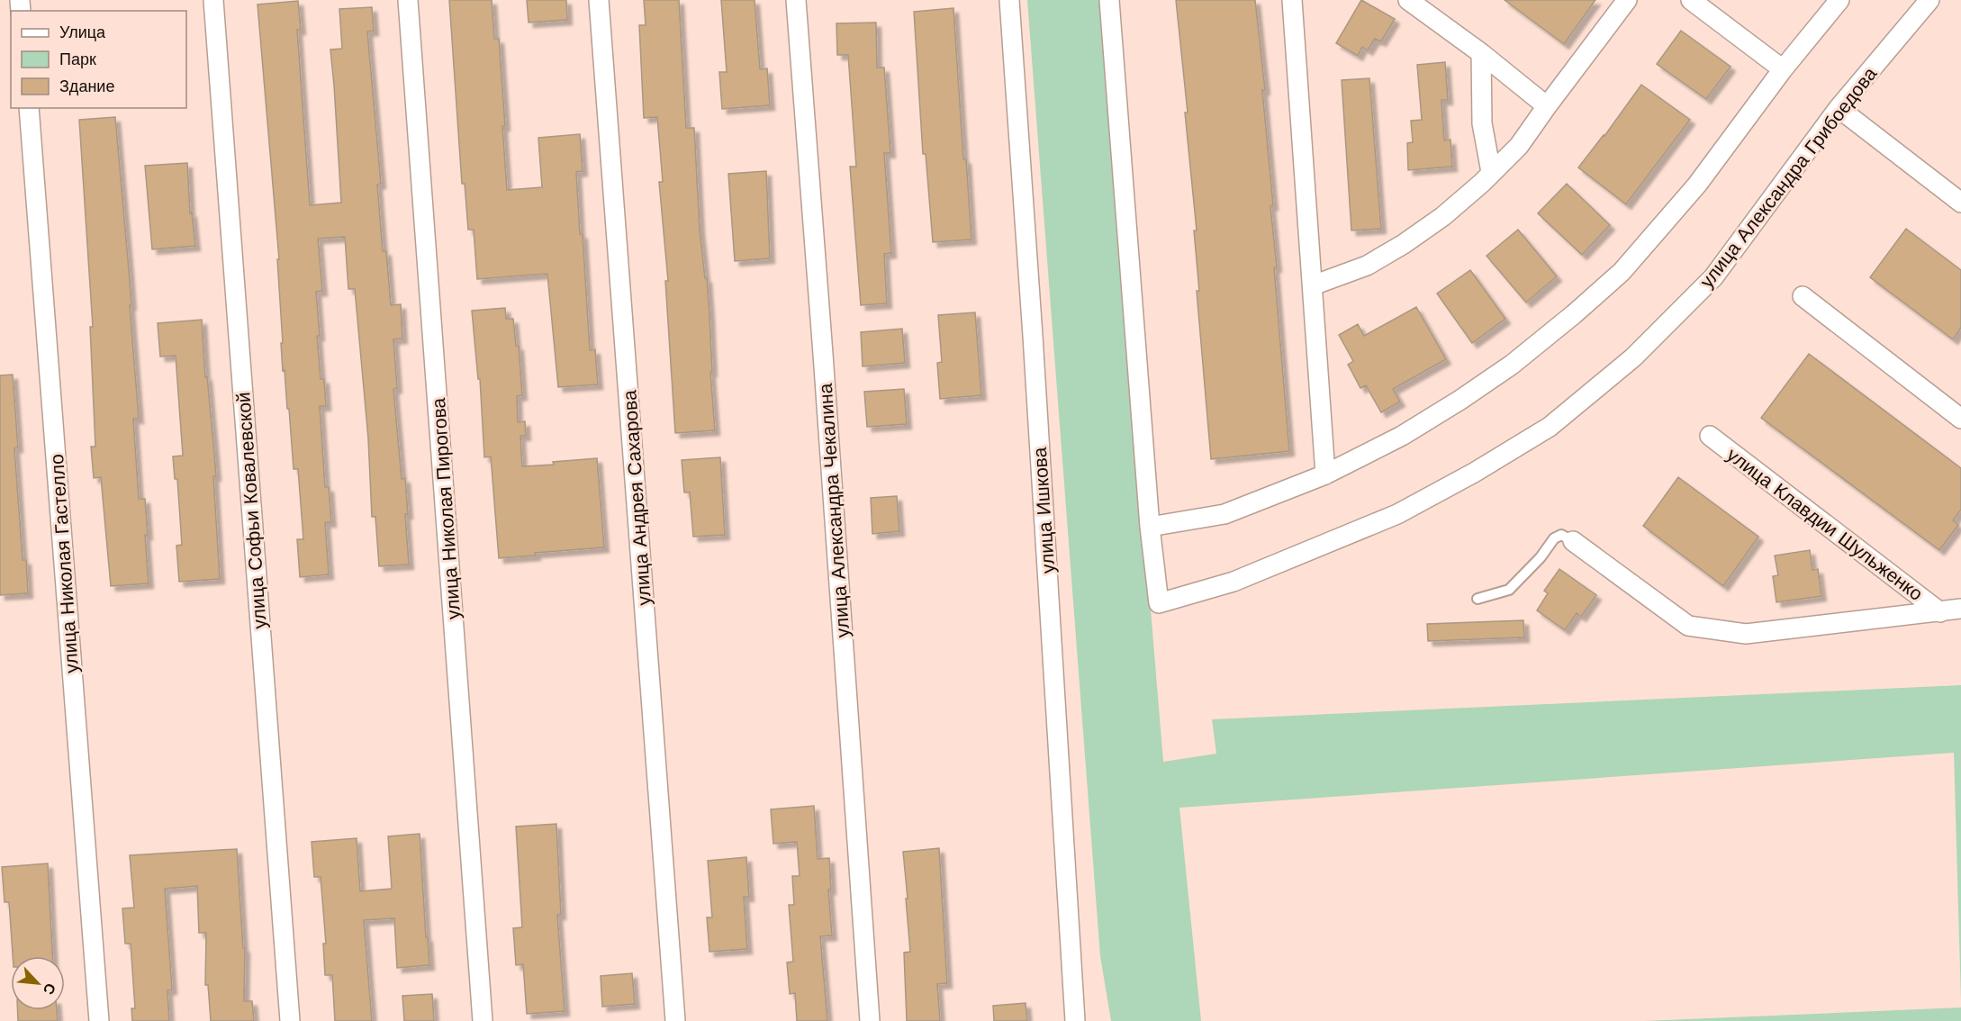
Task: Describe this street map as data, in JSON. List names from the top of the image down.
{
  "streets": {
    "street": [
      "улица Александра Грибоедова",
      "улица Андрея Сахарова",
      "улица Николая Пирогова",
      "улица Софьи Ковалевской",
      "улица Александра Чекалина",
      "улица Ишкова",
      "улица Клавдии Шульженко",
      "улица Николая Гастелло"
    ]
  },
  "legend": ["Улица", "Парк", "Здание"],
  "north": "bottom right"
}
